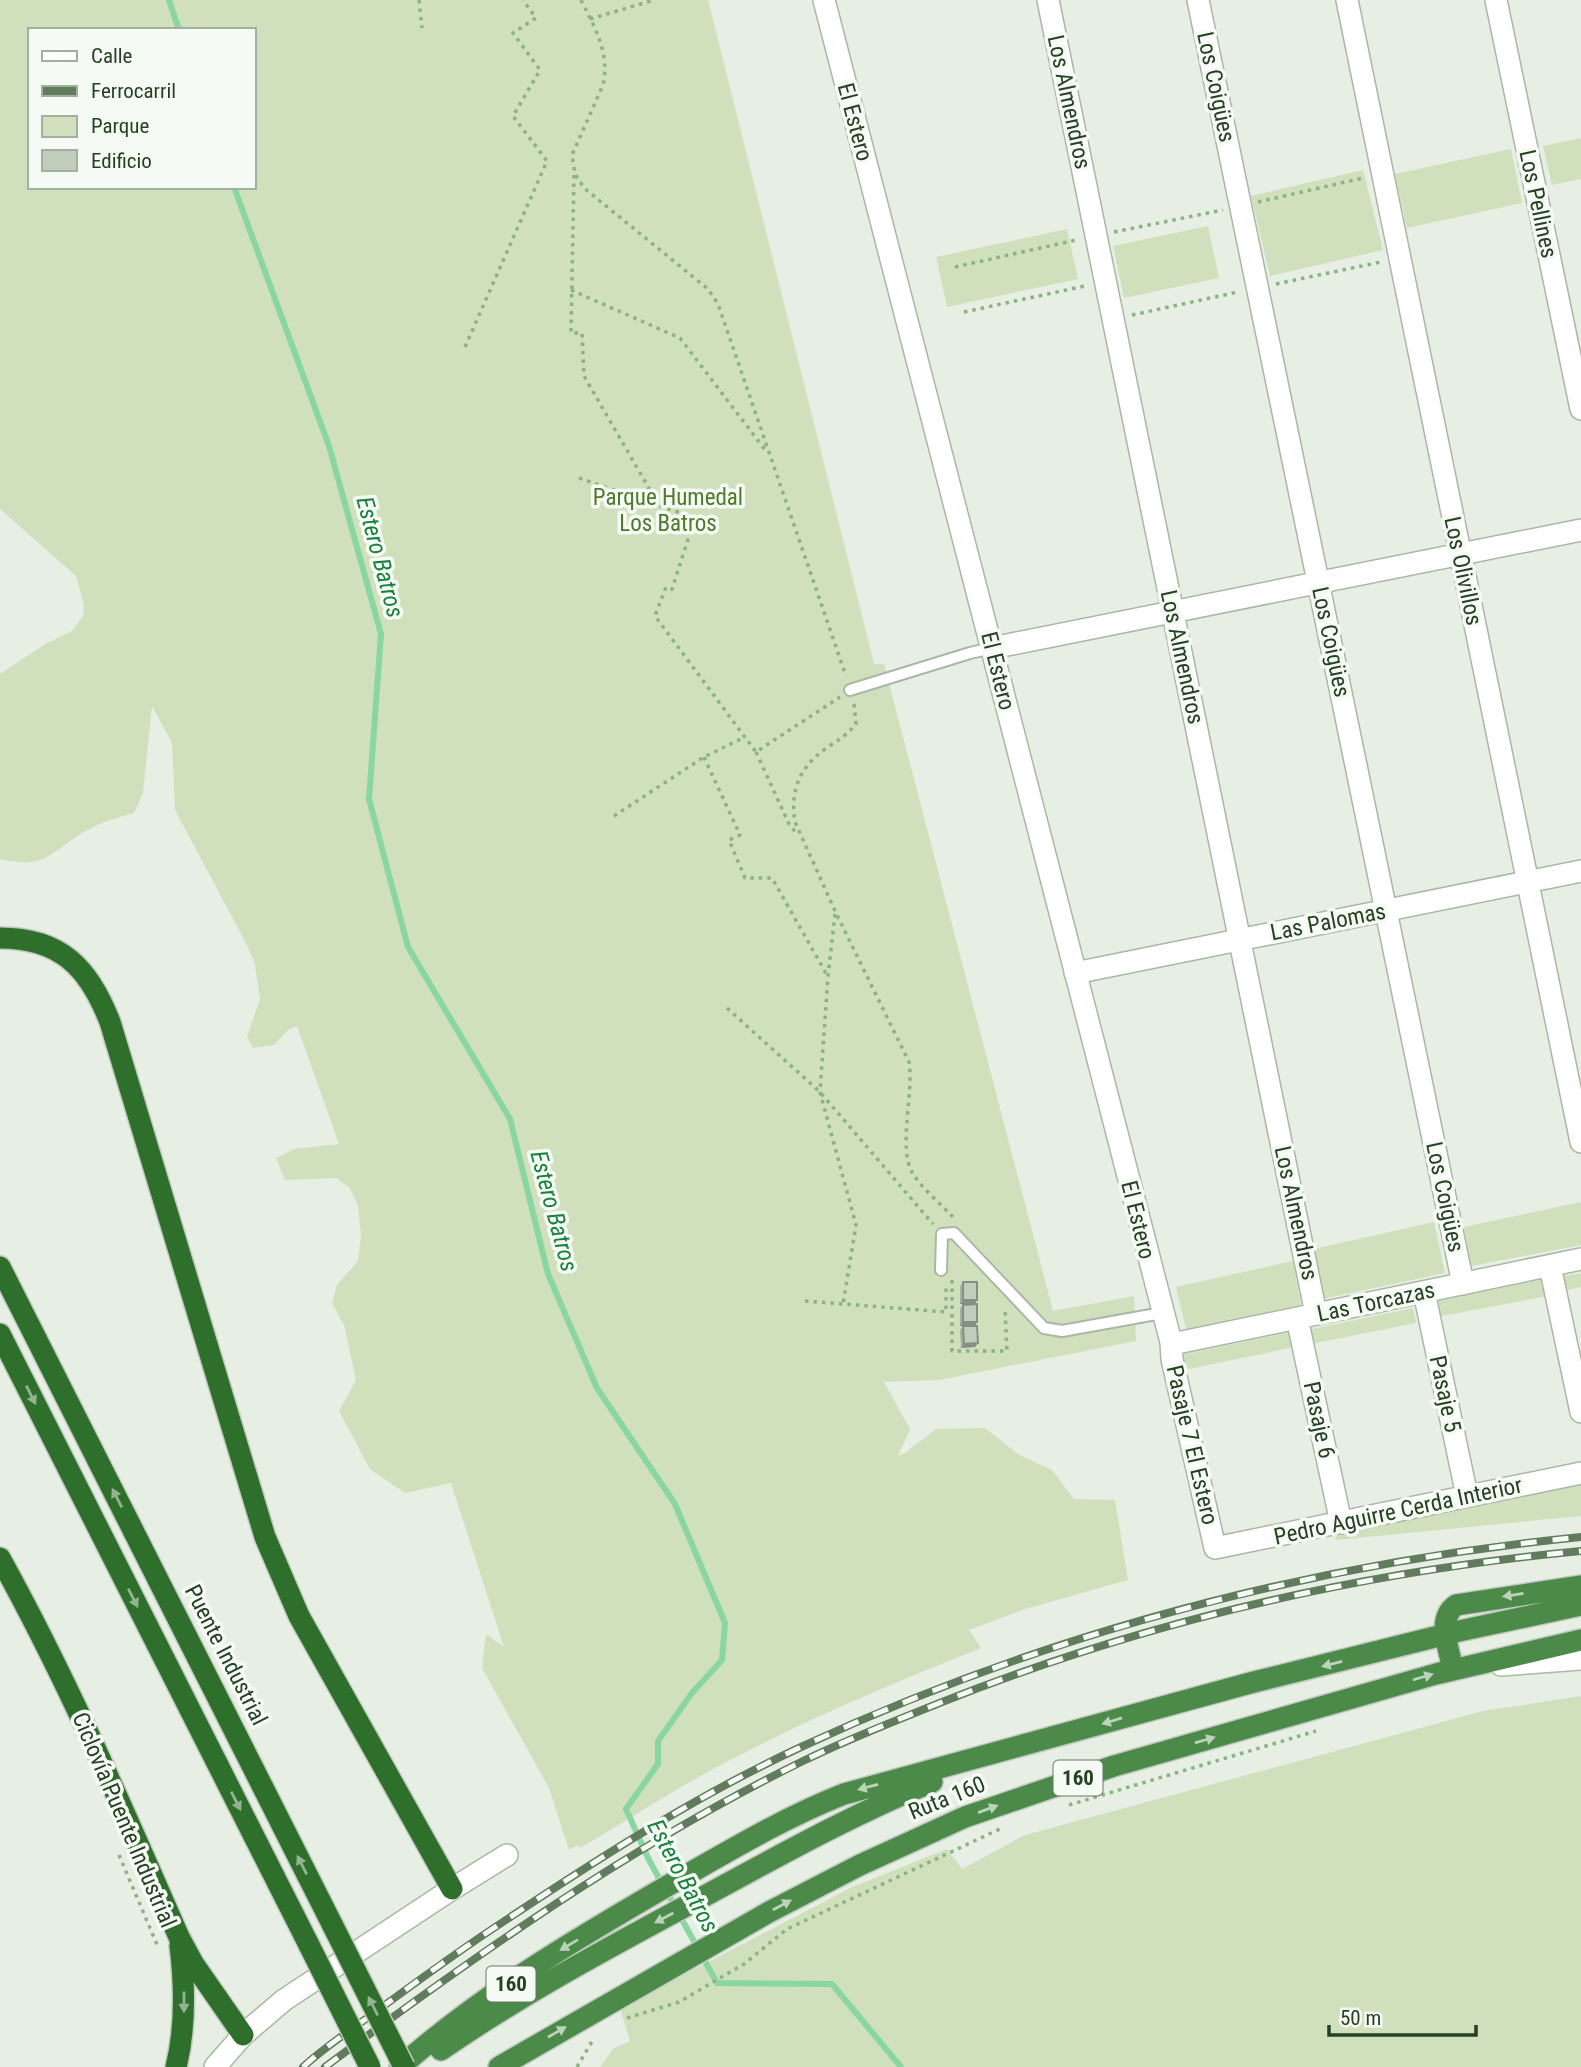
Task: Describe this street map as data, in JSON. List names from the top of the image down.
{
  "streets": {
    "highway": ["Puente Industrial", "160", "Ruta 160"],
    "street": [
      "Los Coigües",
      "Los Almendros",
      "El Estero",
      "Los Pellines",
      "Los Olivillos",
      "Las Palomas",
      "Las Torcazas",
      "Pasaje 5",
      "Pasaje 6",
      "Pasaje 7 El Estero",
      "Pedro Aguirre Cerda Interior"
    ],
    "path": ["Ciclovía Puente Industrial"]
  },
  "crossings": [
    ["Los Coigües", "Las Palomas"],
    ["Los Coigües", "Las Torcazas"],
    ["Los Almendros", "Las Palomas"],
    ["Los Almendros", "Las Torcazas"],
    ["Los Almendros", "Pasaje 6"],
    ["El Estero", "Las Palomas"],
    ["El Estero", "Las Torcazas"],
    ["El Estero", "Pasaje 7 El Estero"],
    ["Los Olivillos", "Las Palomas"],
    ["Las Torcazas", "Pasaje 5"],
    ["Las Torcazas", "Pasaje 6"],
    ["Las Torcazas", "Pasaje 7 El Estero"],
    ["Pasaje 5", "Pedro Aguirre Cerda Interior"],
    ["Pasaje 6", "Pedro Aguirre Cerda Interior"],
    ["Pasaje 7 El Estero", "Pedro Aguirre Cerda Interior"],
    ["Puente Industrial", "Ruta 160"],
    ["160", "Ruta 160"]
  ],
  "water": ["Estero Batros"],
  "parks": ["Parque Humedal Los Batros"],
  "legend": [
    "Calle",
    "Ferrocarril",
    "Parque",
    "Edificio"
  ],
  "scale_bar": "50 m"
}
